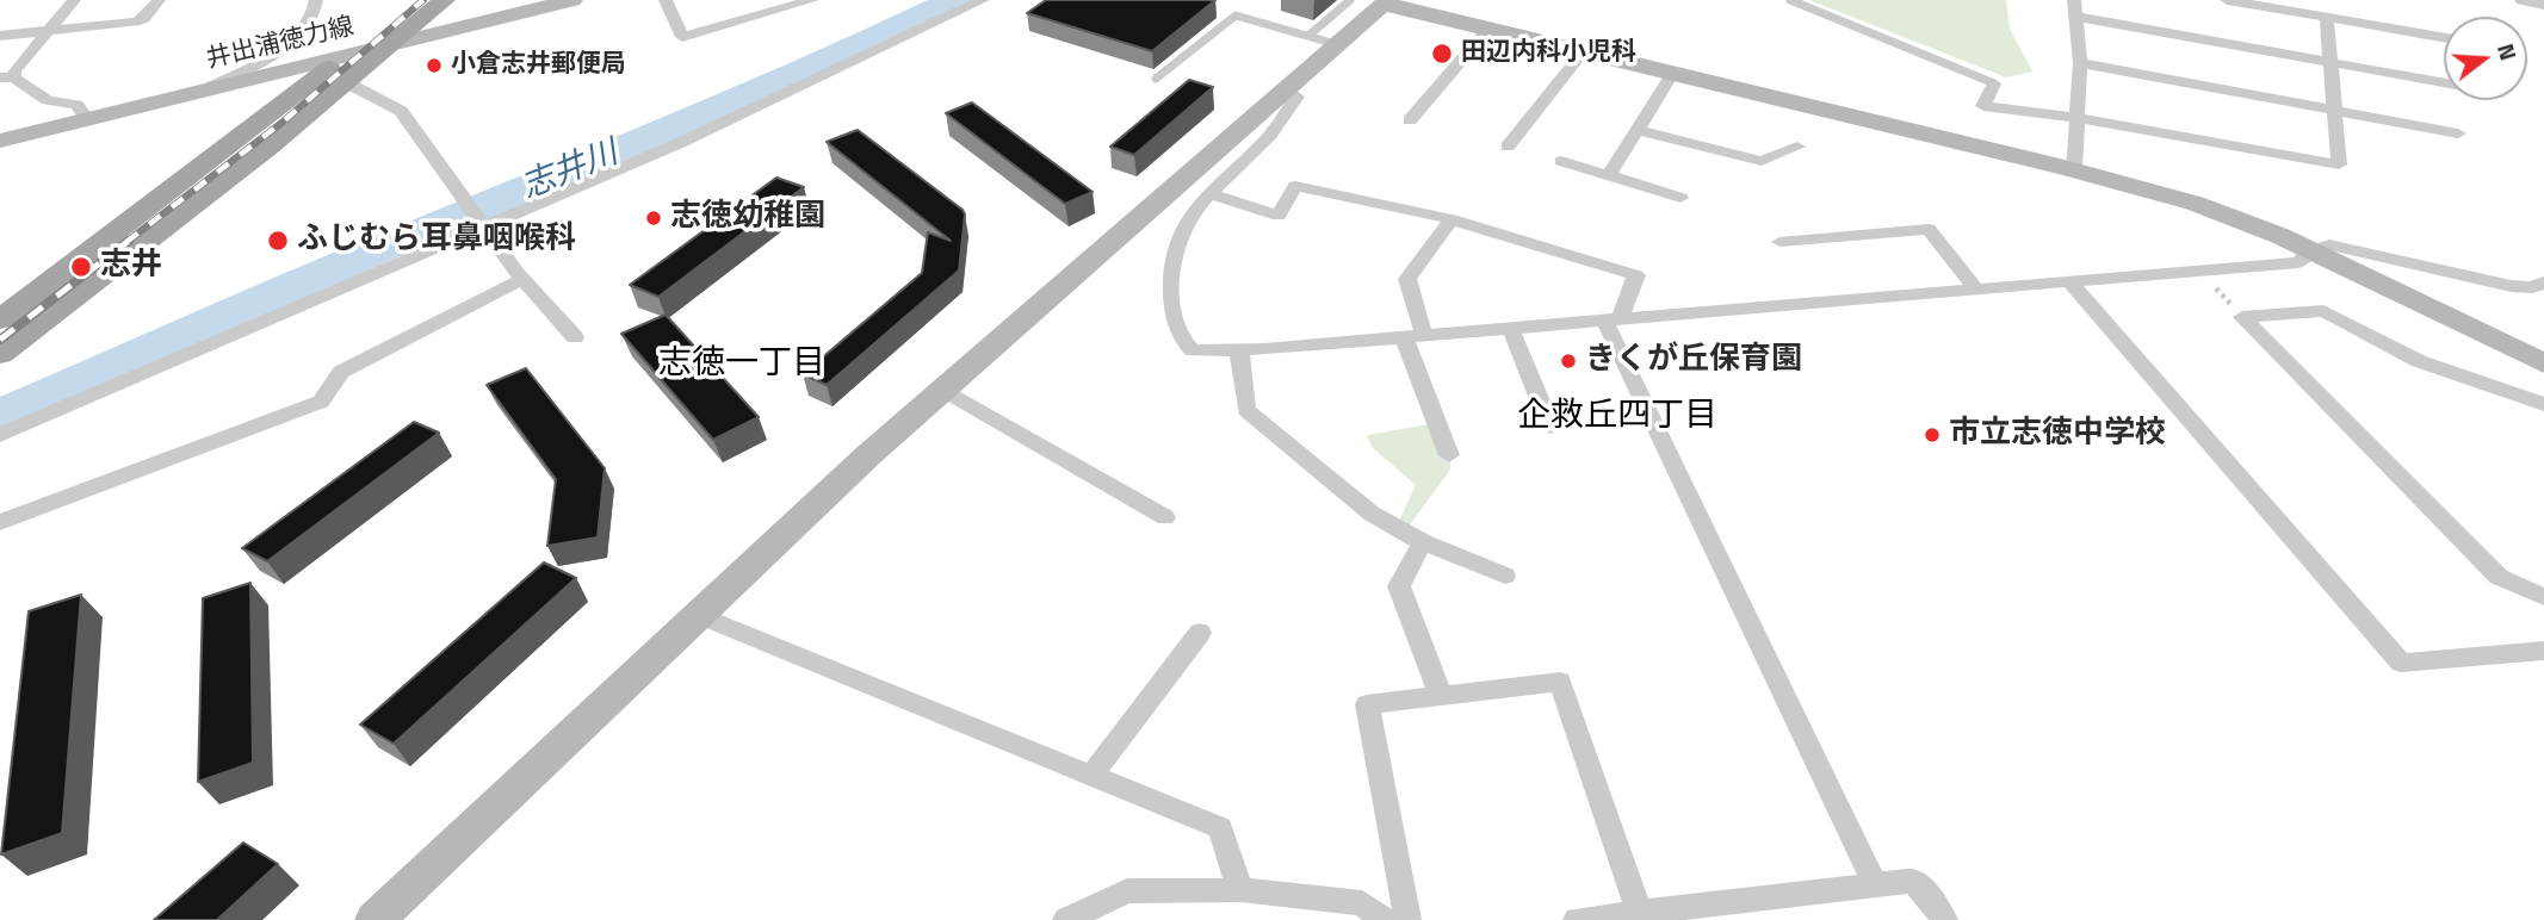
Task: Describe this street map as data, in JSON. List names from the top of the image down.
{
  "streets": {
    "main road": ["井出浦徳力線"]
  },
  "districts": ["志徳一丁目", "企救丘四丁目"],
  "water": ["志井川"],
  "places": [
    "田辺内科小児科",
    "小倉志井郵便局",
    "志徳幼稚園",
    "ふじむら耳鼻咽喉科",
    "志井",
    "きくが丘保育園",
    "市立志徳中学校"
  ],
  "north": "right"
}
